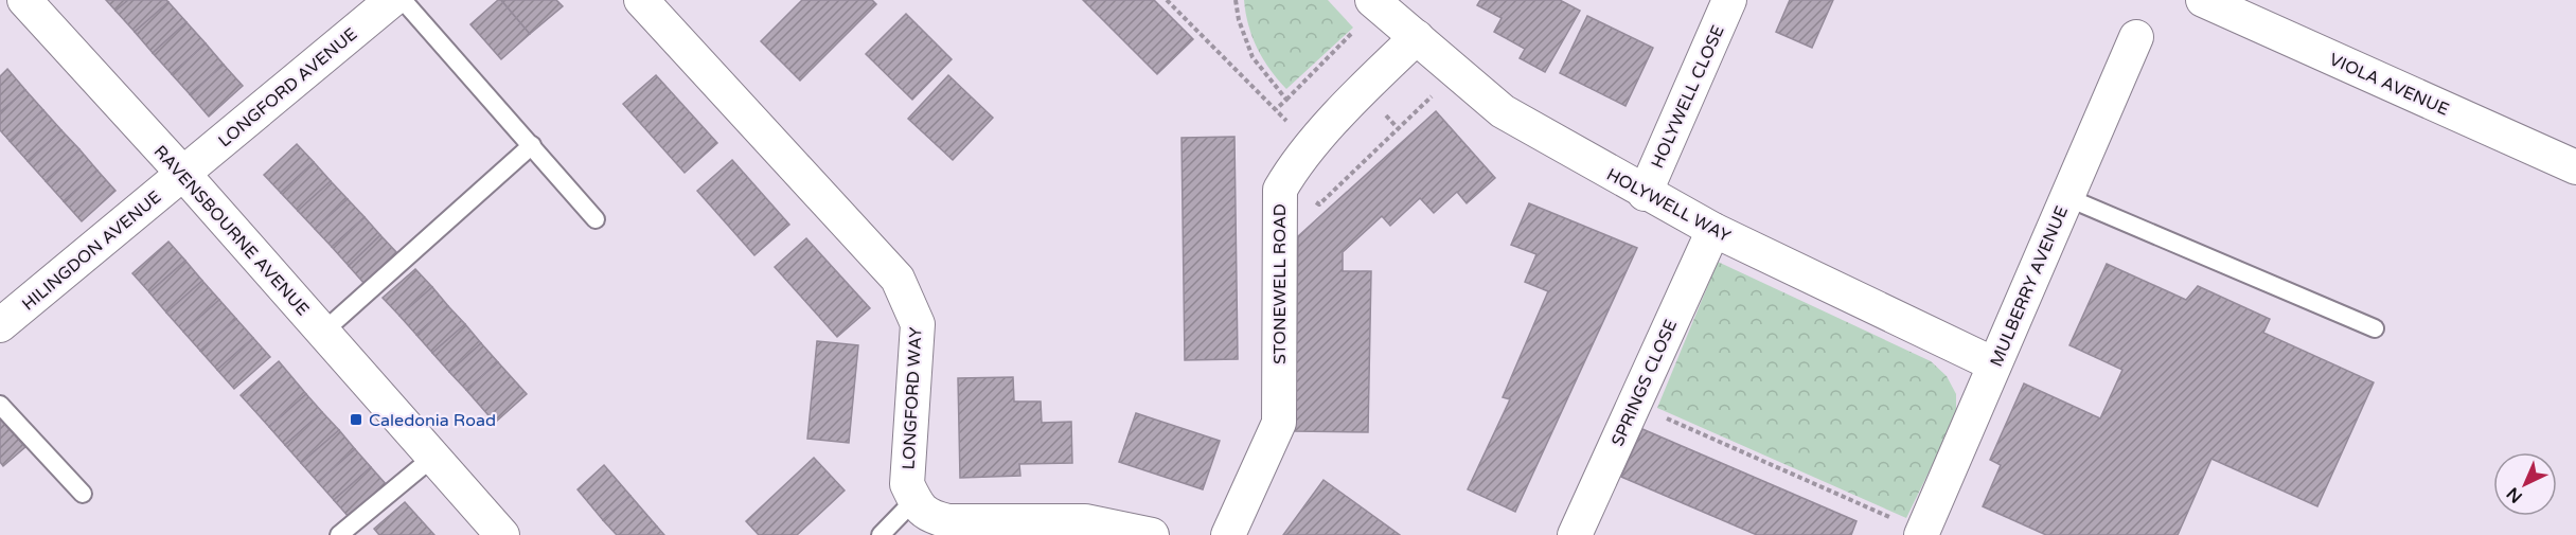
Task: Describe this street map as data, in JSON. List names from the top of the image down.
{
  "streets": {
    "street": [
      "VIOLA AVENUE",
      "LONGFORD AVENUE",
      "HOLYWELL CLOSE",
      "HOLYWELL WAY",
      "RAVENSBOURNE AVENUE",
      "HILINGDON AVENUE",
      "STONEWELL ROAD",
      "MULBERRY AVENUE",
      "SPRINGS CLOSE",
      "LONGFORD WAY"
    ]
  },
  "crossings": [
    ["LONGFORD AVENUE", "RAVENSBOURNE AVENUE"],
    ["LONGFORD AVENUE", "HILINGDON AVENUE"],
    ["HOLYWELL CLOSE", "HOLYWELL WAY"],
    ["HOLYWELL WAY", "STONEWELL ROAD"],
    ["HOLYWELL WAY", "MULBERRY AVENUE"],
    ["HOLYWELL WAY", "SPRINGS CLOSE"],
    ["RAVENSBOURNE AVENUE", "HILINGDON AVENUE"]
  ],
  "places": {
    "transit": ["Caledonia Road"]
  },
  "north": "bottom left"
}
